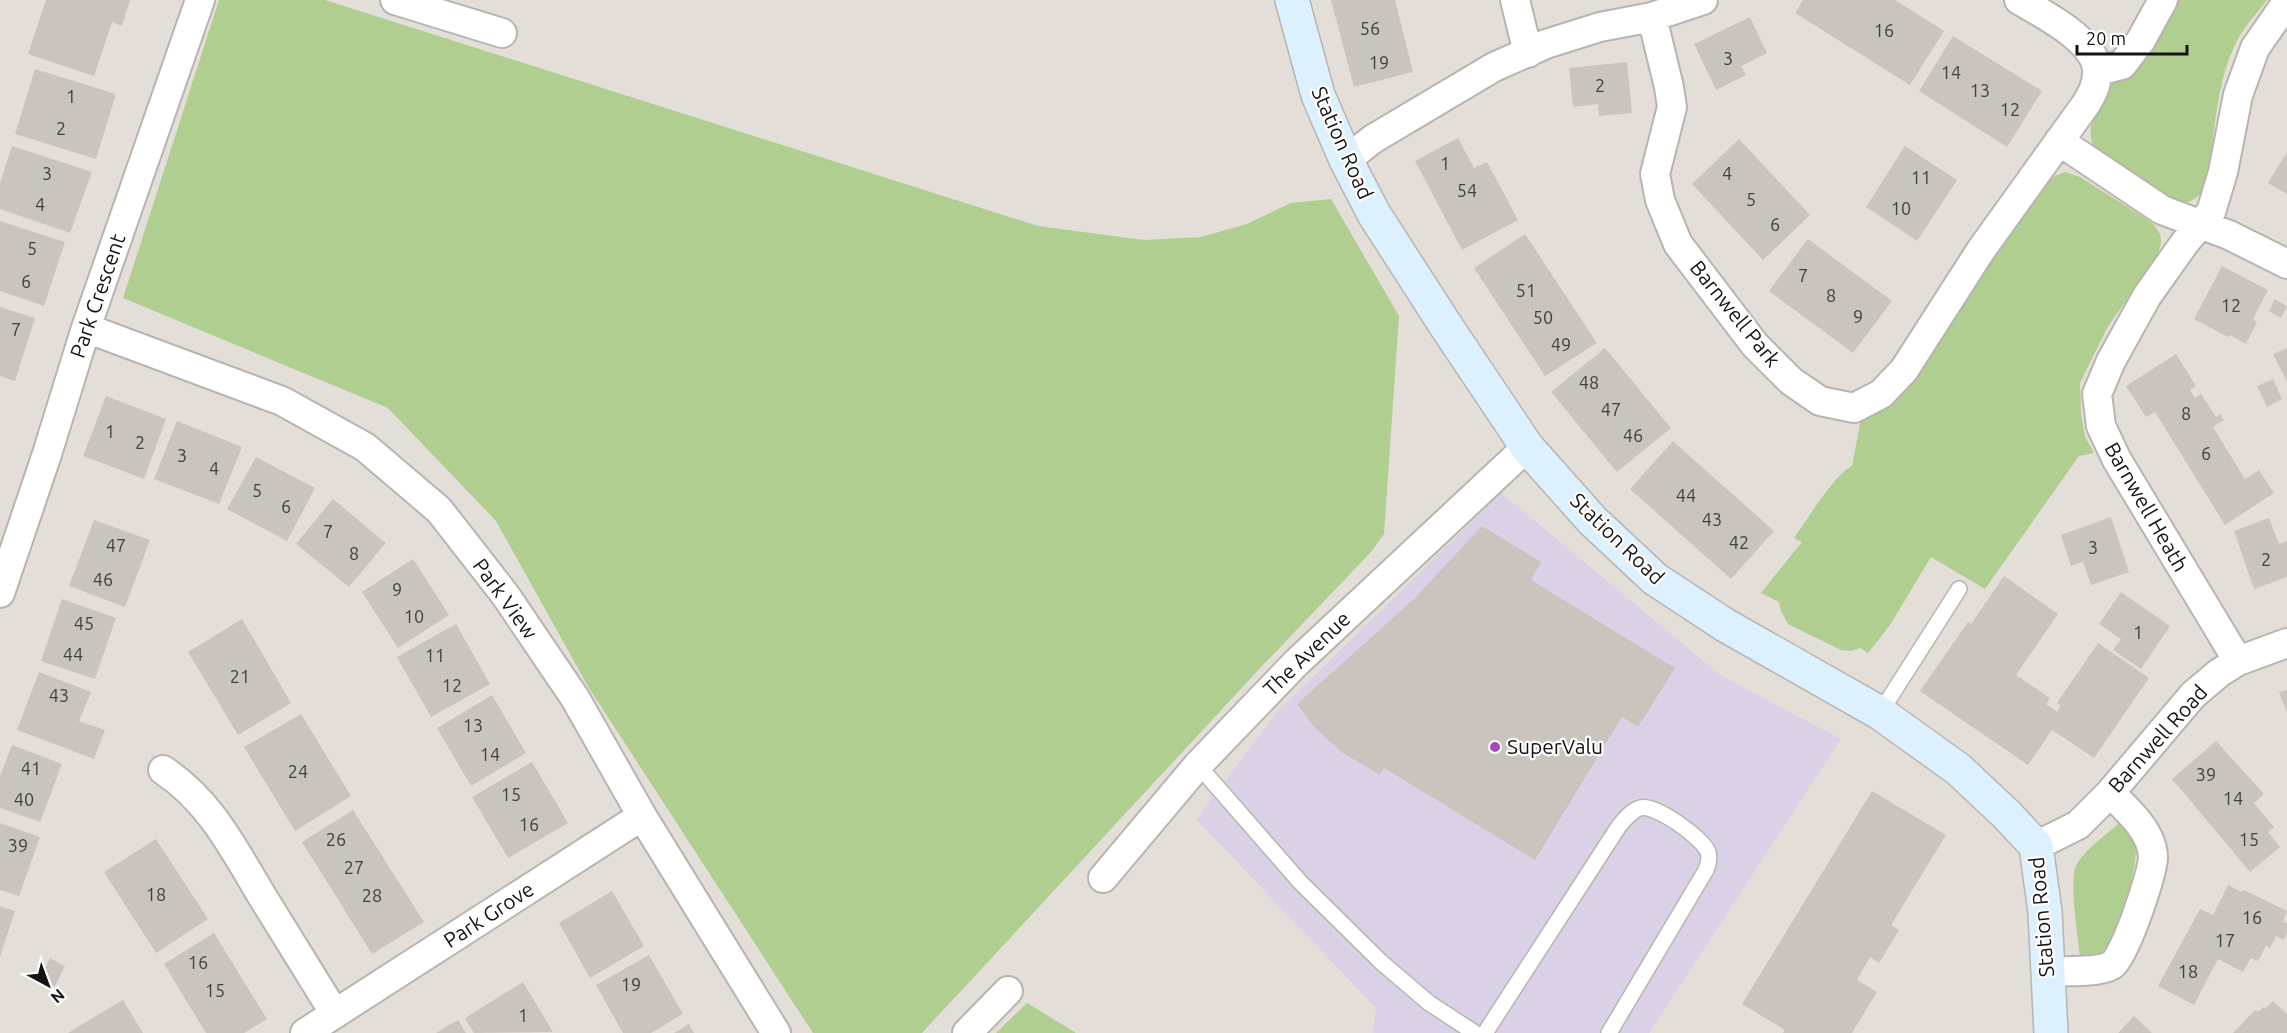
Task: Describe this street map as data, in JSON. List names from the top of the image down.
{
  "streets": {
    "street": [
      "Station Road",
      "Park Crescent",
      "Barnwell Park",
      "Barnwell Heath",
      "Park View",
      "The Avenue",
      "Barnwell Road",
      "Park Grove"
    ]
  },
  "crossings": [
    ["Station Road", "The Avenue"],
    ["Station Road", "Barnwell Road"],
    ["Park Crescent", "Park View"],
    ["Barnwell Heath", "Barnwell Road"],
    ["Park View", "Park Grove"]
  ],
  "places": ["SuperValu"],
  "house_numbers": [
    "56",
    "16",
    "3",
    "19",
    "14",
    "2",
    "13",
    "1",
    "12",
    "2",
    "1",
    "3",
    "4",
    "11",
    "54",
    "5",
    "4",
    "10",
    "6",
    "5",
    "7",
    "6",
    "51",
    "8",
    "12",
    "9",
    "50",
    "7",
    "49",
    "48",
    "47",
    "8",
    "1",
    "46",
    "2",
    "6",
    "3",
    "4",
    "5",
    "44",
    "6",
    "43",
    "7",
    "42",
    "47",
    "3",
    "8",
    "2",
    "46",
    "9",
    "10",
    "45",
    "1",
    "44",
    "11",
    "21",
    "12",
    "43",
    "13",
    "14",
    "41",
    "24",
    "39",
    "15",
    "14",
    "40",
    "16",
    "26",
    "15",
    "39",
    "27",
    "18",
    "28",
    "16",
    "17",
    "16",
    "18",
    "19",
    "15",
    "1"
  ],
  "scale_bar": "20 m",
  "north": "bottom right"
}
